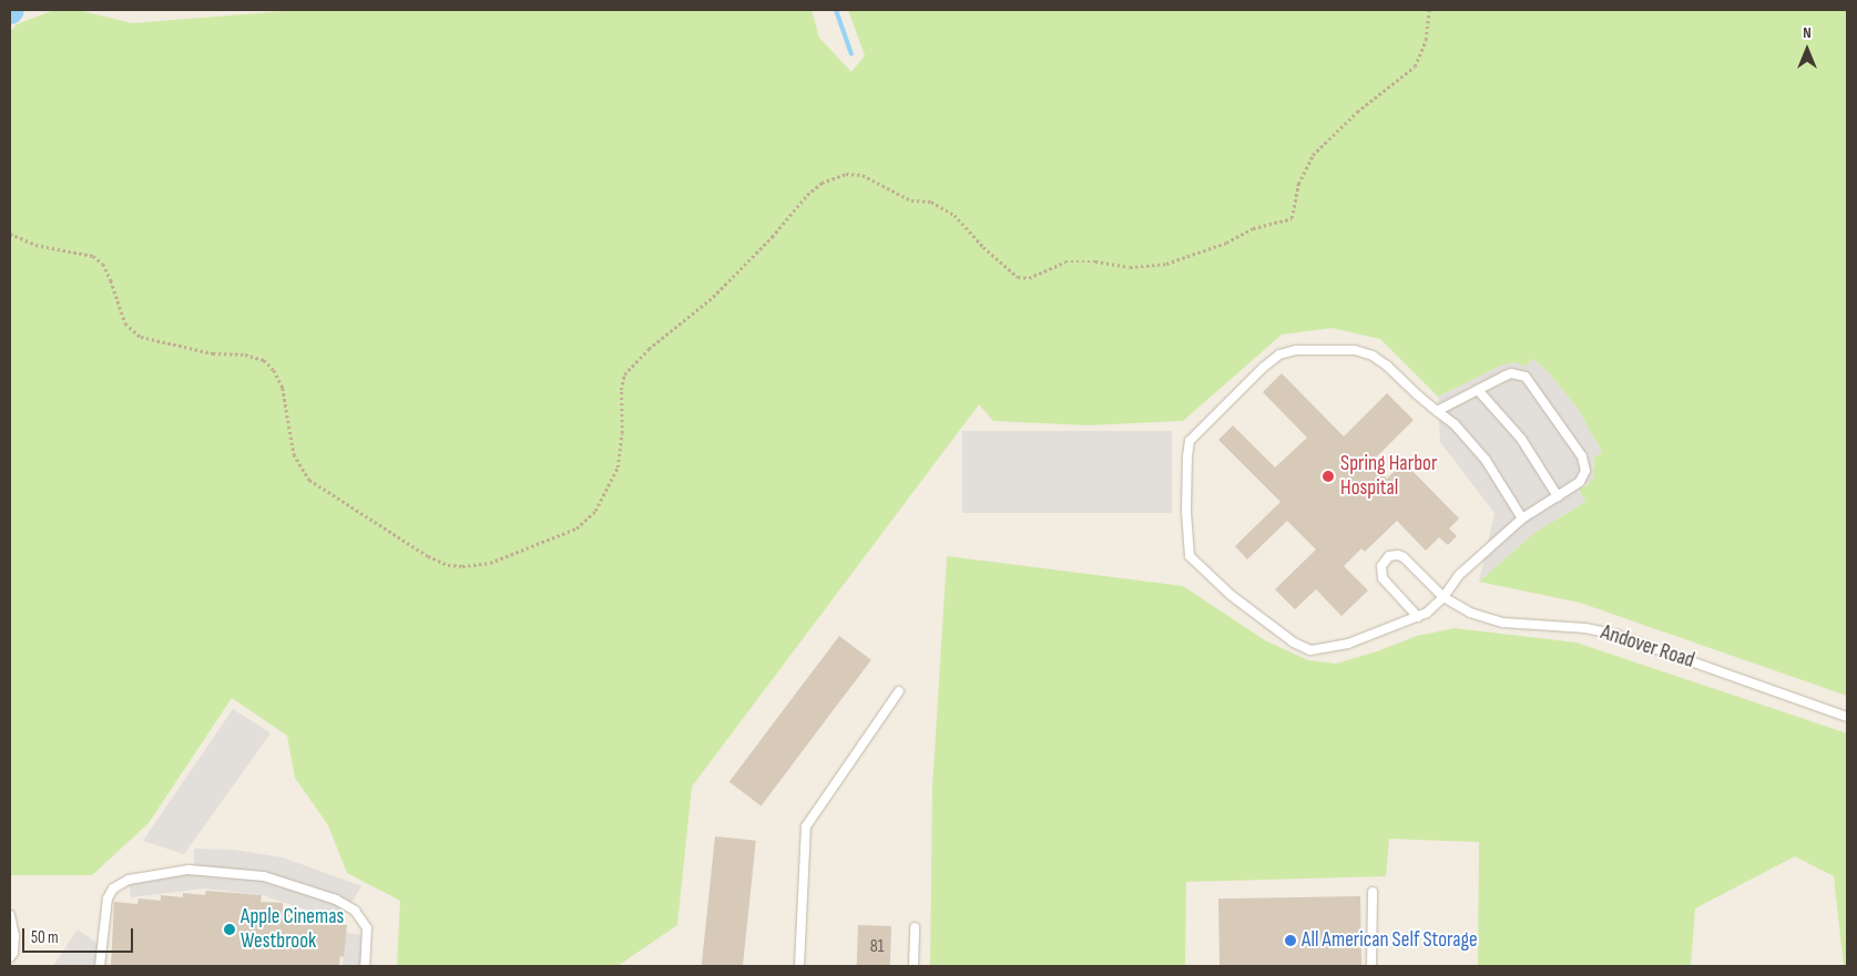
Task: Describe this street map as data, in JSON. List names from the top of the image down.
{
  "streets": {
    "lane": ["Andover Road"]
  },
  "places": ["Spring Harbor Hospital", "Apple Cinemas Westbrook", "All American Self Storage"],
  "house_numbers": ["81"],
  "scale_bar": "50 m",
  "north": "top"
}
